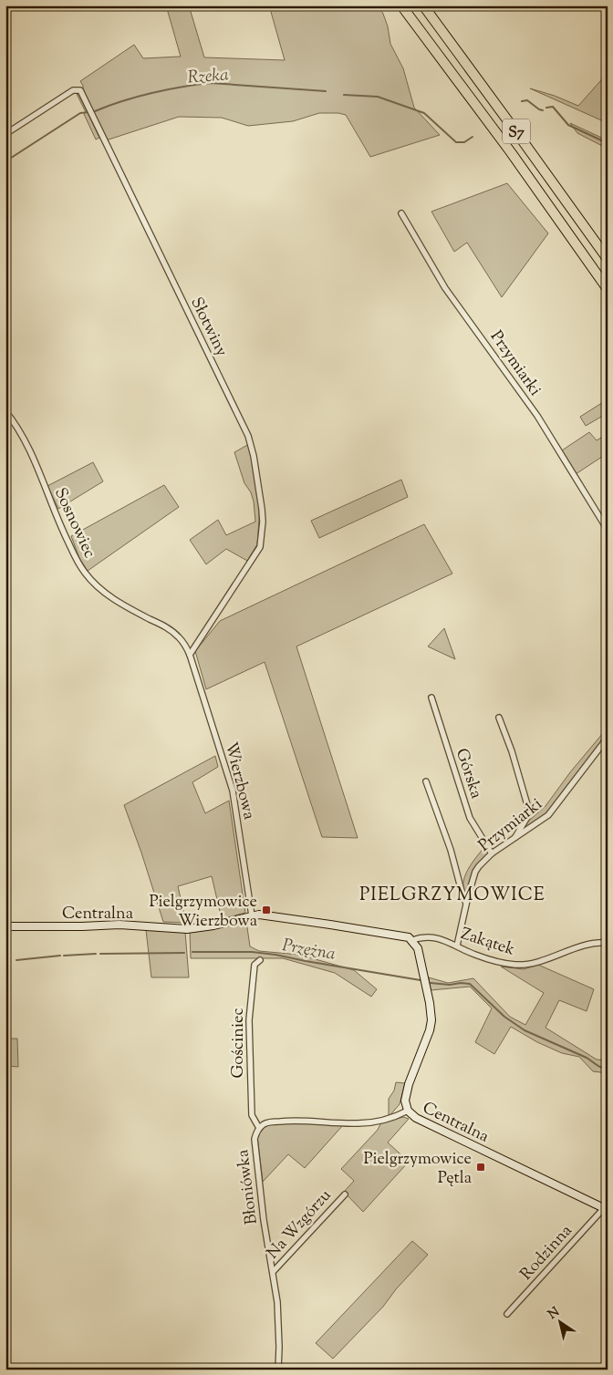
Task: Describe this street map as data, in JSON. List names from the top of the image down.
{
  "streets": {
    "highway": ["S7"],
    "street": [
      "Słotwiny",
      "Przymiarki",
      "Sosnowiec",
      "Górska",
      "Wierzbowa",
      "Centralna",
      "Zakątek",
      "Gościniec",
      "Błoniówka",
      "Na Wzgórzu",
      "Rodzinna"
    ]
  },
  "crossings": [
    ["Słotwiny", "Sosnowiec"],
    ["Słotwiny", "Wierzbowa"],
    ["Przymiarki", "Górska"],
    ["Przymiarki", "Zakątek"],
    ["Sosnowiec", "Wierzbowa"],
    ["Wierzbowa", "Centralna"],
    ["Centralna", "Zakątek"],
    ["Centralna", "Błoniówka"],
    ["Centralna", "Rodzinna"],
    ["Gościniec", "Błoniówka"],
    ["Błoniówka", "Na Wzgórzu"]
  ],
  "districts": ["PIELGRZYMOWICE"],
  "water": ["Rzeka", "Przężna"],
  "places": {
    "transit": ["Pielgrzymowice Wierzbowa", "Pielgrzymowice Pętla"]
  },
  "north": "top left"
}
